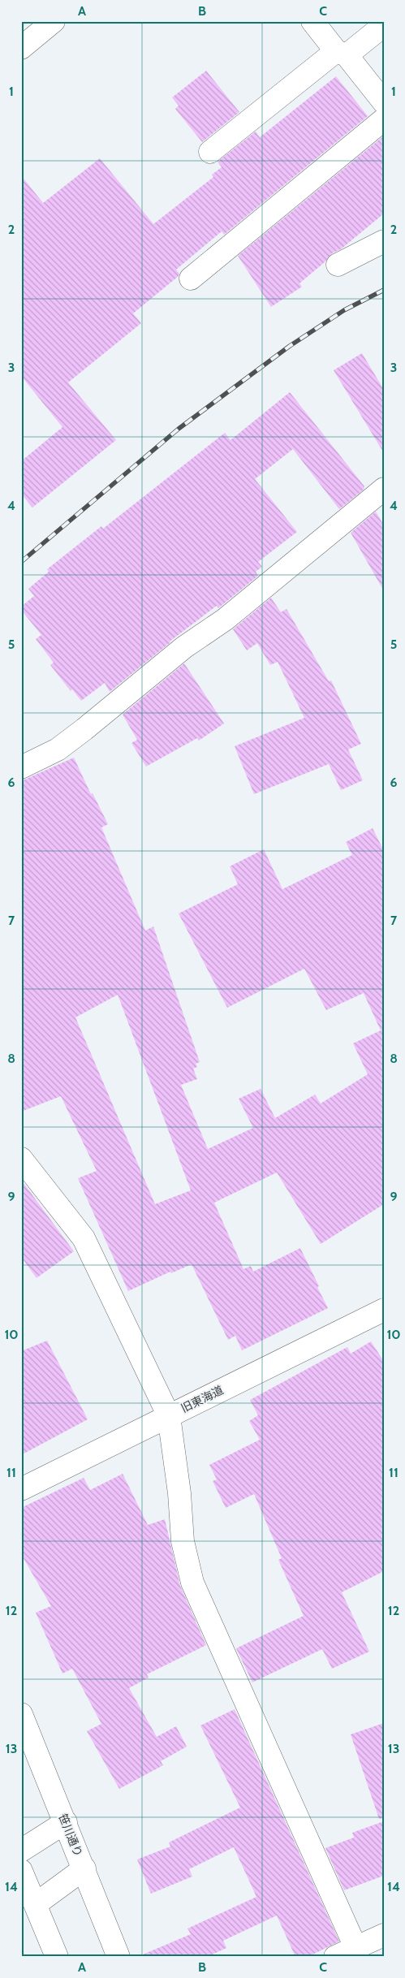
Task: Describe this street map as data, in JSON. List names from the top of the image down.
{
  "streets": {
    "street": ["旧東海道", "笹川通り"]
  },
  "grid": {
    "columns": ["A", "B", "C"],
    "rows": [
      "1",
      "2",
      "3",
      "4",
      "5",
      "6",
      "7",
      "8",
      "9",
      "10",
      "11",
      "12",
      "13",
      "14"
    ]
  }
}
